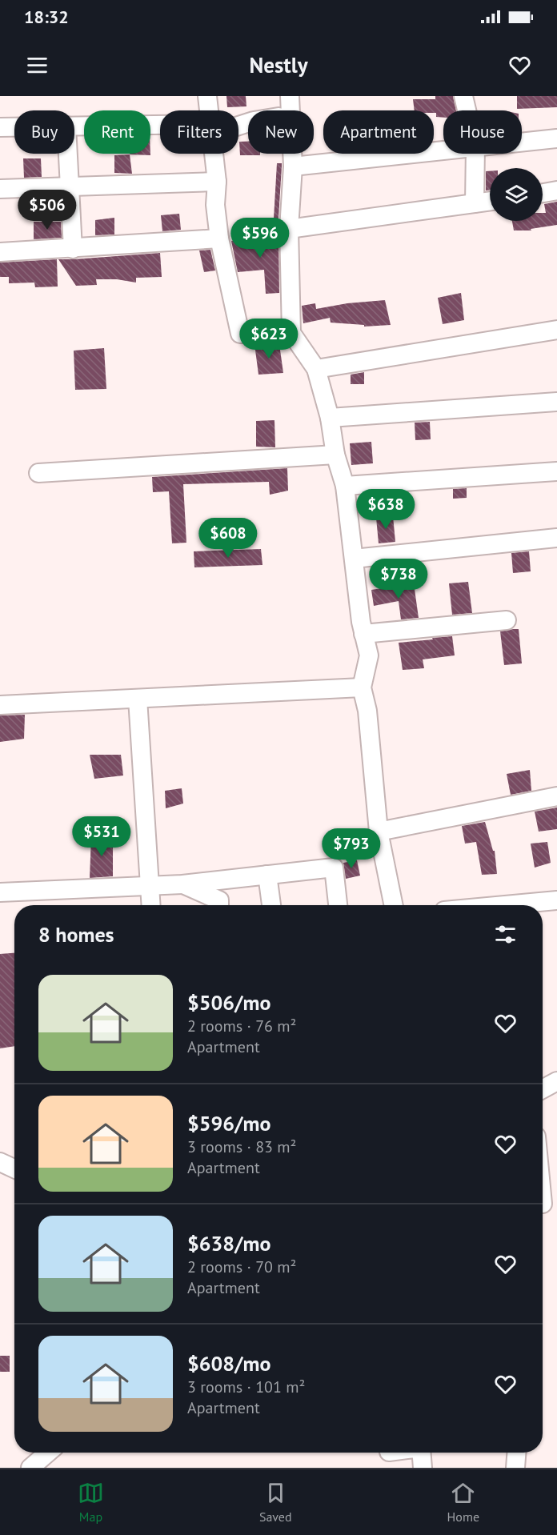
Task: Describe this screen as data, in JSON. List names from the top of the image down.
{
  "page": {
    "status": "18:32",
    "header": "Nestly",
    "chip": [
      "Buy",
      "Rent",
      "Filters",
      "New",
      "Apartment",
      "House"
    ],
    "price": [
      "$506",
      "$596",
      "$623",
      "$638",
      "$608",
      "$738",
      "$531",
      "$793"
    ],
    "heading": "8 homes",
    "list": [
      {
        "name": "$506/mo",
        "note": "2 rooms · 76 m² · Apartment"
      },
      {
        "name": "$596/mo",
        "note": "3 rooms · 83 m² · Apartment"
      },
      {
        "name": "$638/mo",
        "note": "2 rooms · 70 m² · Apartment"
      },
      {
        "name": "$608/mo",
        "note": "3 rooms · 101 m² · Apartment"
      }
    ],
    "tabs": ["Map", "Saved", "Home"]
  }
}
